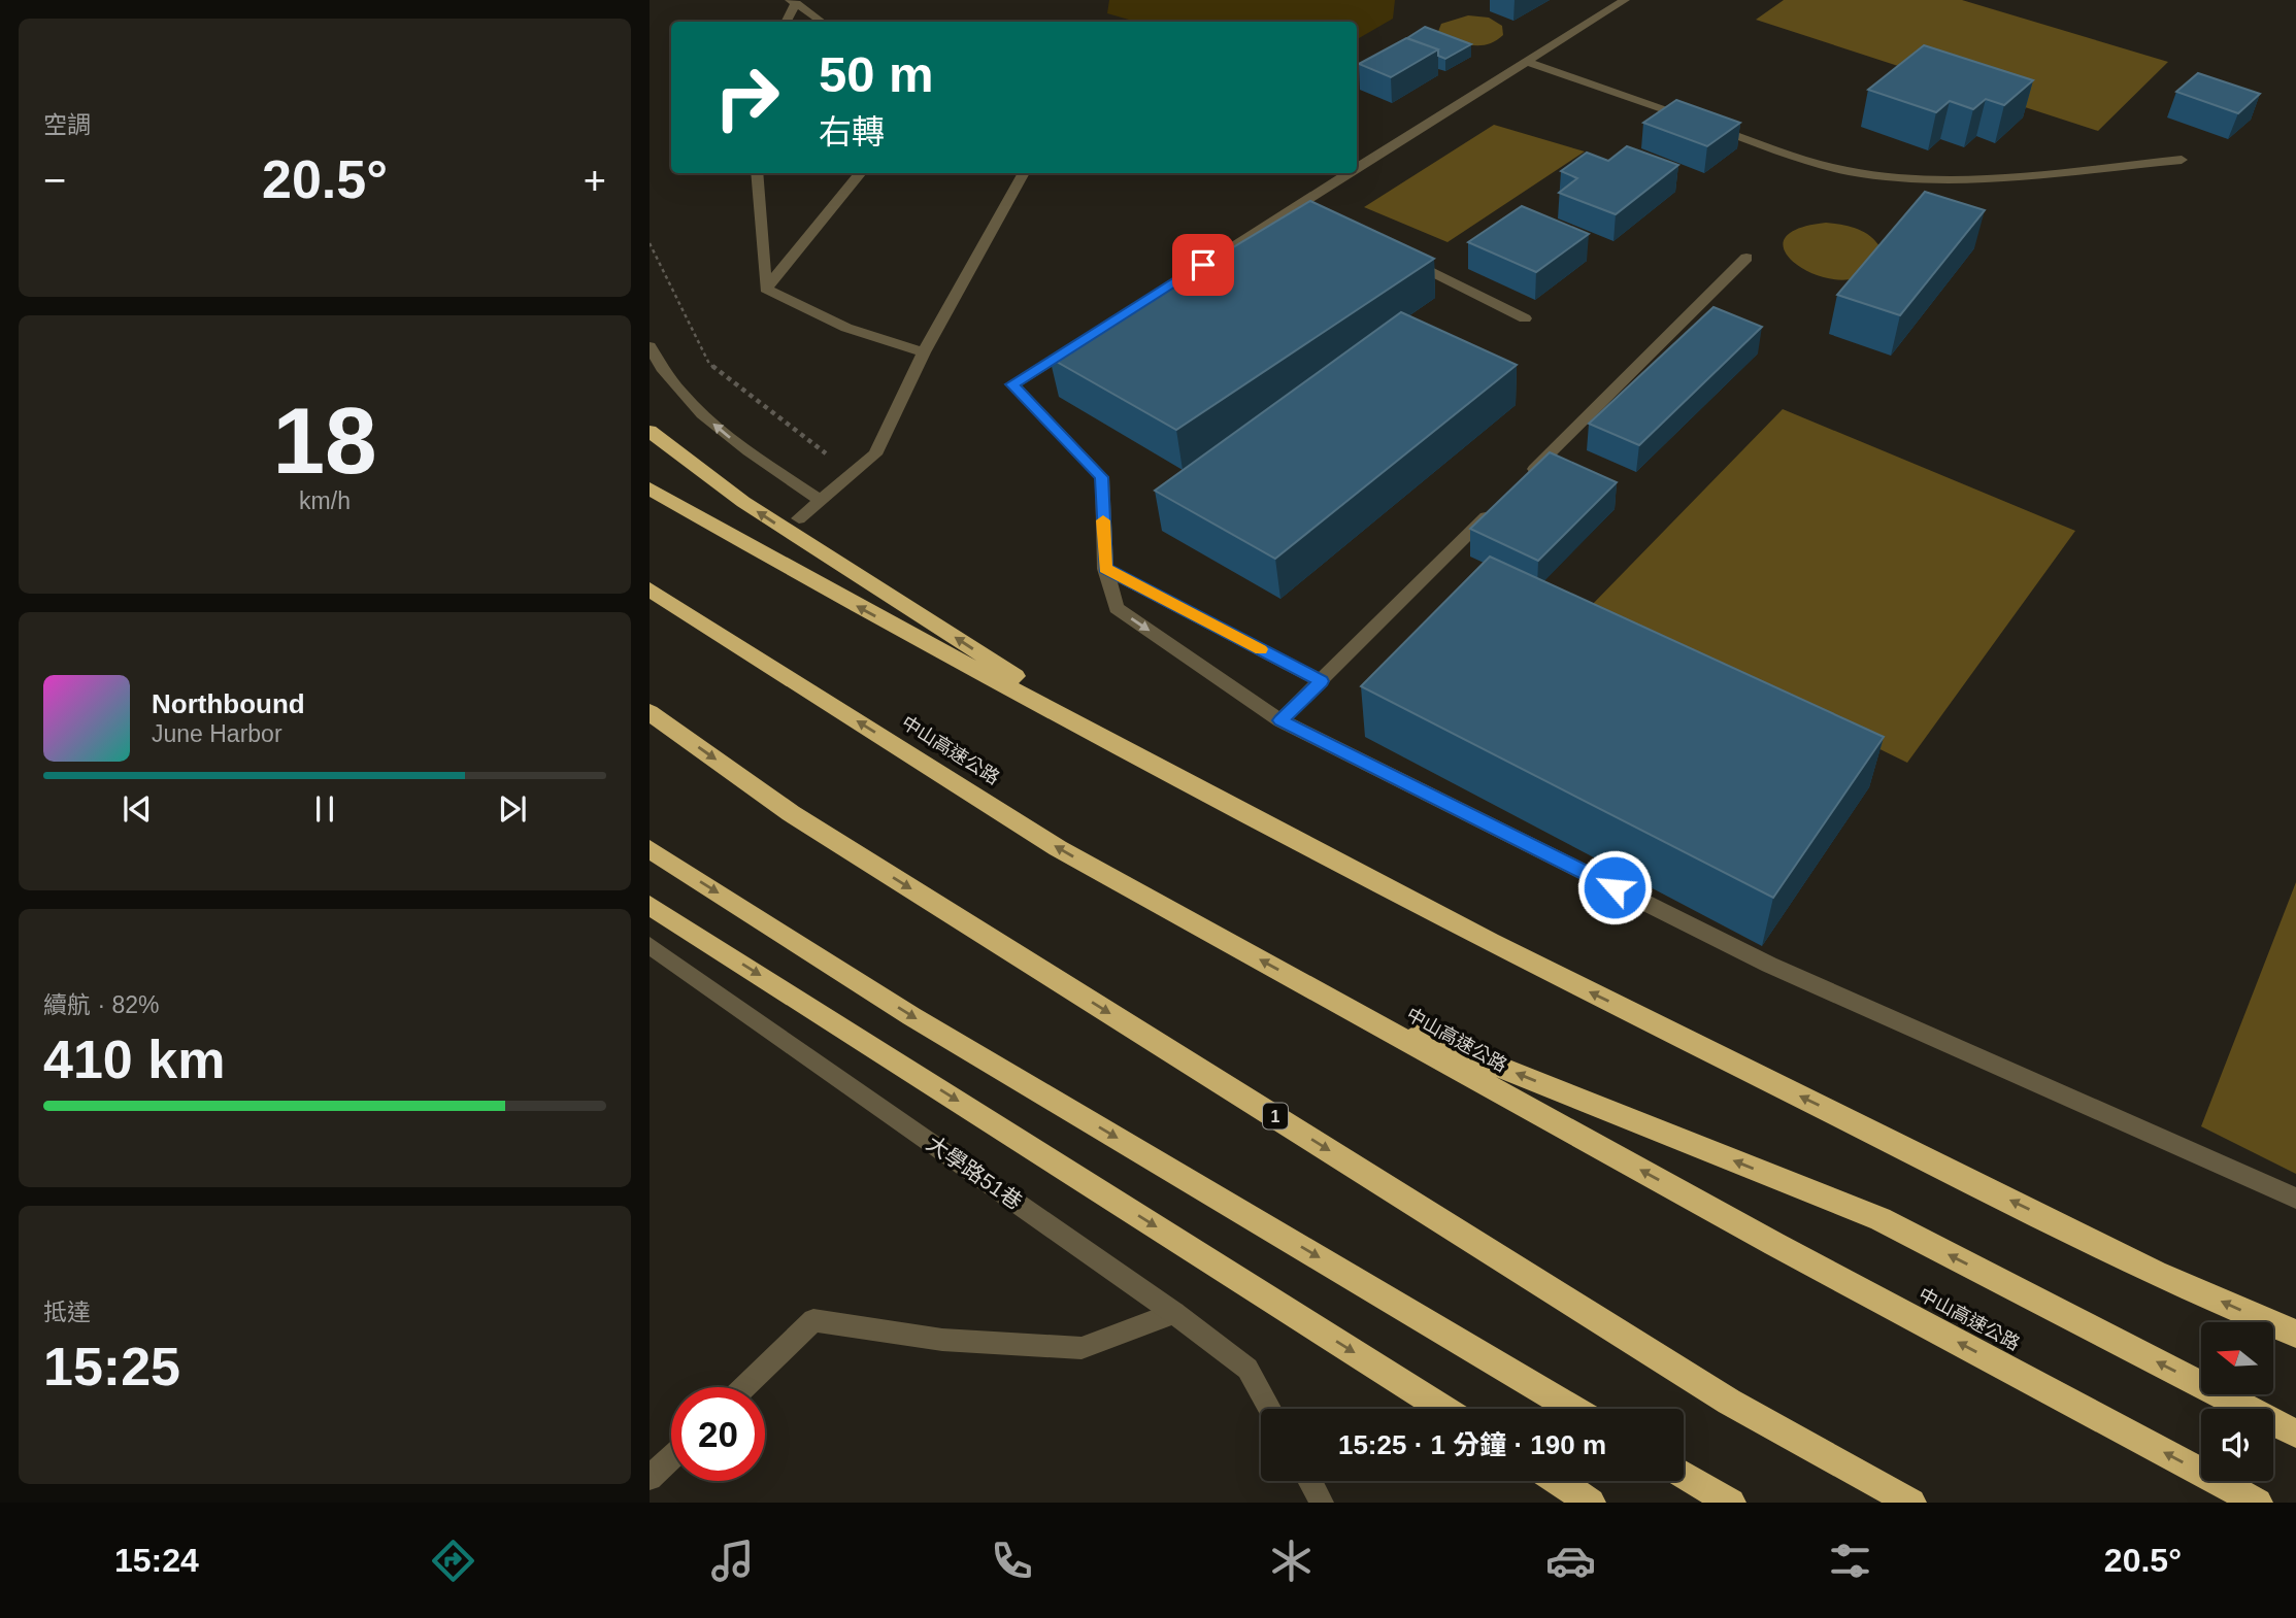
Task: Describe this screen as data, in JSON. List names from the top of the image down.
{
  "streets": {
    "highway": ["中山高速公路", "1"],
    "street": ["大學路51巷"]
  },
  "north": "left",
  "page": {
    "tile": [
      "空調",
      ["18", "km/h"],
      ["續航 · 82%", "410 km"],
      ["抵達", "15:25"]
    ],
    "turn": ["50 m", "右轉"],
    "heat": ["−", "20.5°", "+"],
    "song": ["Northbound", "June Harbor"],
    "limit": "20",
    "trip": "15:25 · 1 分鐘 · 190 m",
    "tabs": ["15:24", "20.5°"]
  }
}
